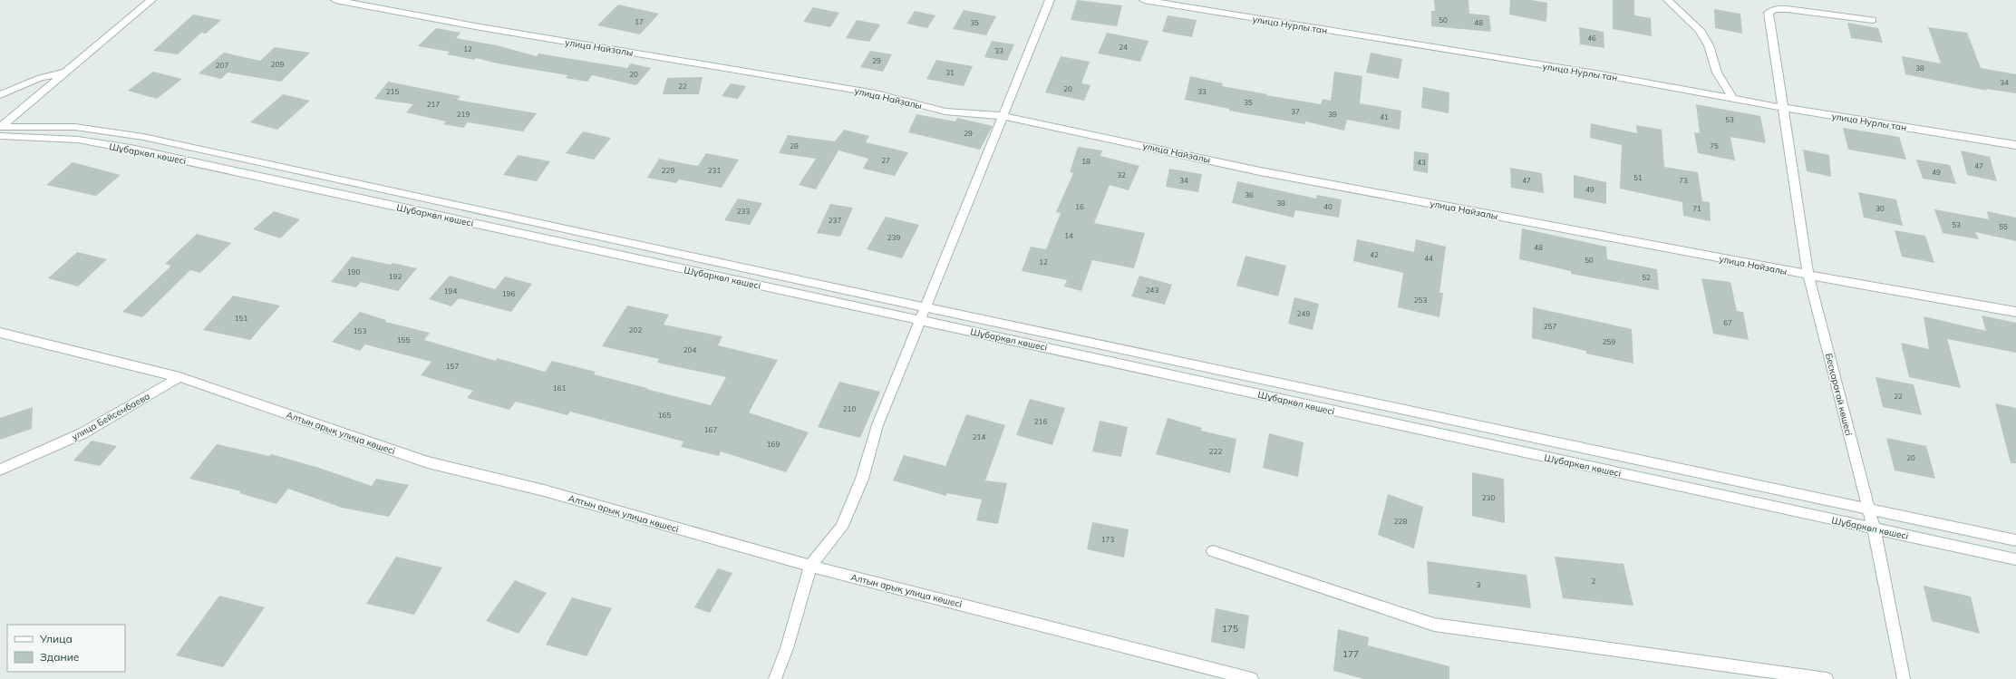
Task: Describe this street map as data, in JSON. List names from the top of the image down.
{
  "streets": {
    "street": [
      "улица Нурлы тан",
      "улица Найзалы",
      "Шұбаркөл көшесі",
      "Бесқарағай көшесі",
      "улица Бейсембаева",
      "Алтын арық улица көшесі"
    ]
  },
  "crossings": [
    ["улица Нурлы тан", "Бесқарағай көшесі"],
    ["улица Найзалы", "Бесқарағай көшесі"],
    ["Шұбаркөл көшесі", "Бесқарағай көшесі"],
    ["улица Бейсембаева", "Алтын арық улица көшесі"]
  ],
  "house_numbers": [
    "50",
    "17",
    "35",
    "48",
    "46",
    "24",
    "12",
    "33",
    "29",
    "209",
    "207",
    "38",
    "31",
    "20",
    "34",
    "22",
    "20",
    "215",
    "33",
    "35",
    "217",
    "37",
    "219",
    "39",
    "41",
    "53",
    "29",
    "28",
    "75",
    "27",
    "18",
    "43",
    "47",
    "229",
    "231",
    "49",
    "32",
    "51",
    "34",
    "47",
    "73",
    "49",
    "36",
    "38",
    "16",
    "40",
    "71",
    "30",
    "233",
    "237",
    "53",
    "55",
    "14",
    "239",
    "48",
    "42",
    "44",
    "50",
    "12",
    "190",
    "192",
    "52",
    "243",
    "194",
    "196",
    "253",
    "249",
    "151",
    "67",
    "257",
    "202",
    "153",
    "155",
    "259",
    "204",
    "157",
    "161",
    "22",
    "210",
    "165",
    "216",
    "167",
    "214",
    "169",
    "222",
    "20",
    "230",
    "228",
    "173",
    "2",
    "3",
    "175",
    "177"
  ],
  "legend": ["Улица", "Здание"]
}
